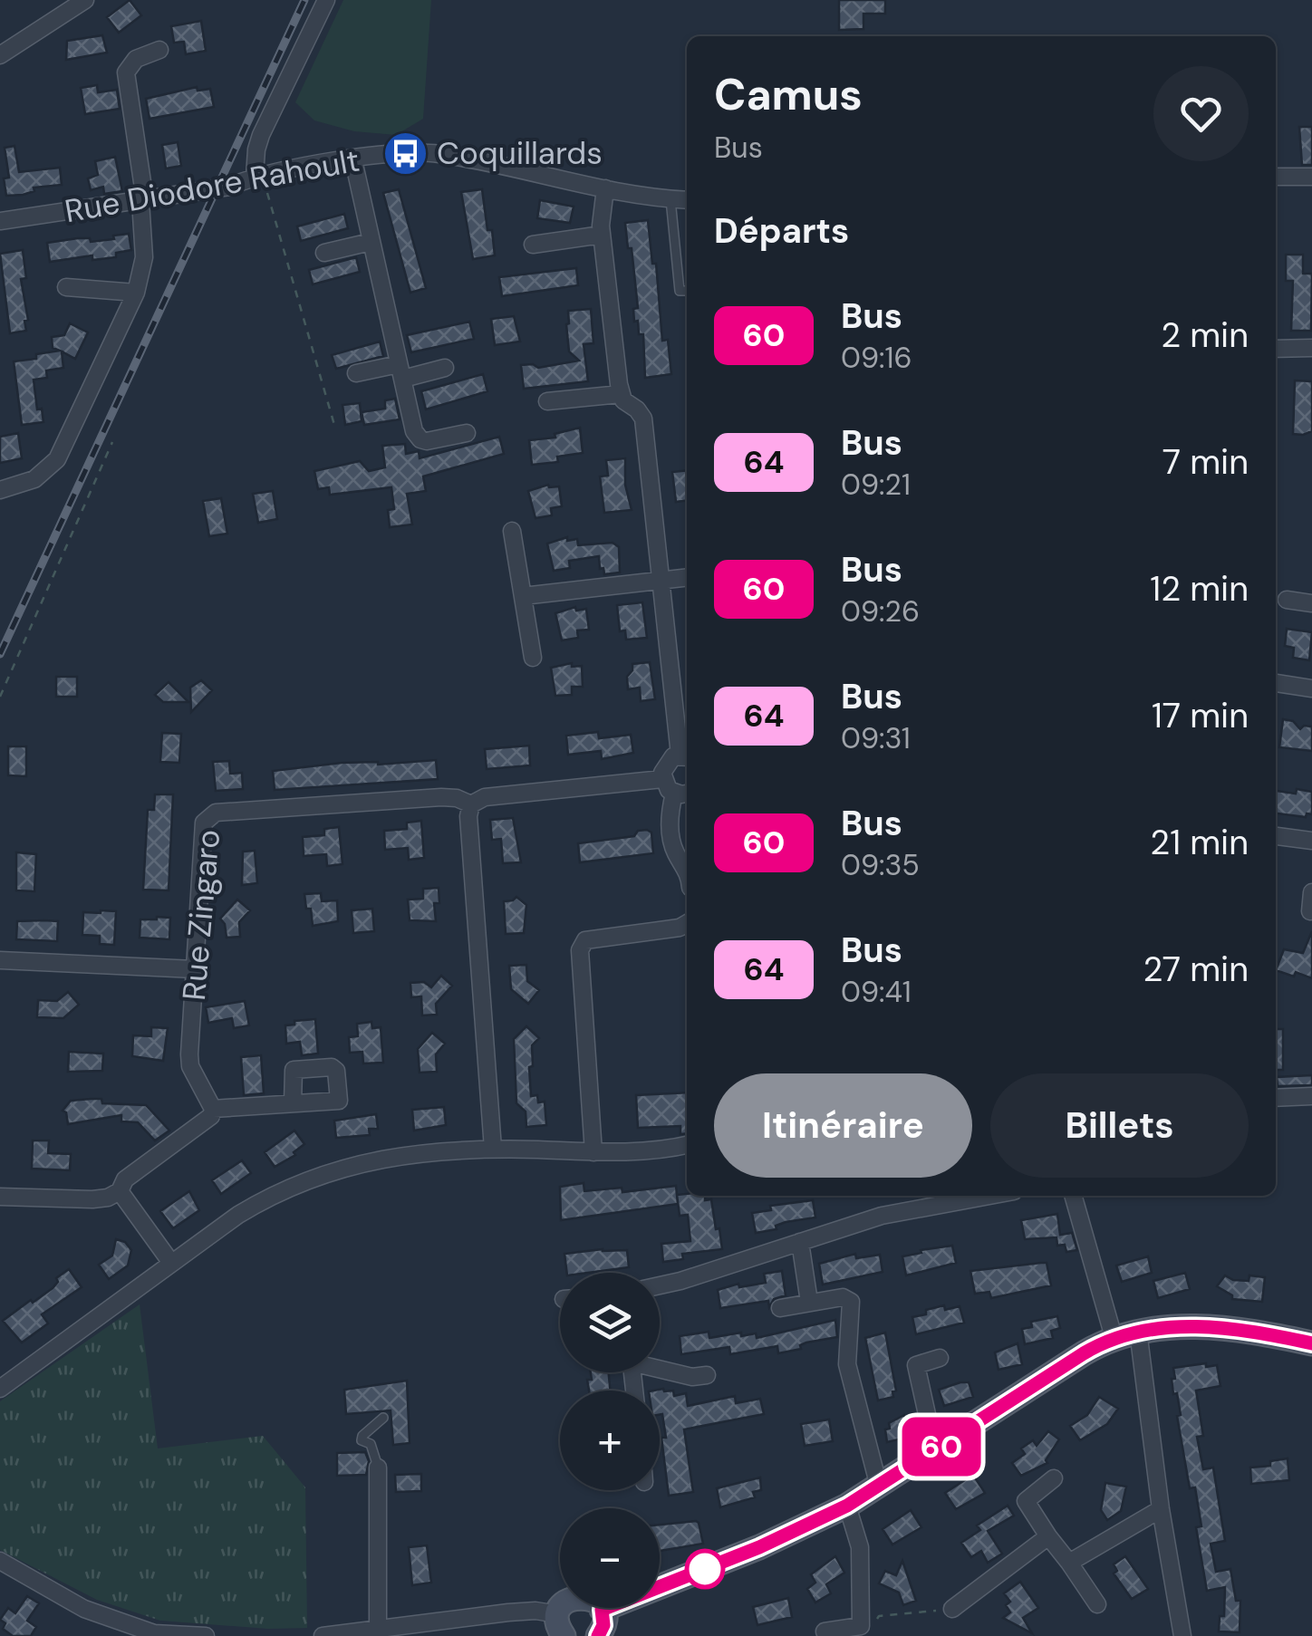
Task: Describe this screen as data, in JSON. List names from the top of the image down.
{
  "streets": {
    "street": ["Rue Diodore Rahoult", "Rue Zingaro"]
  },
  "places": {
    "bus stop": ["Coquillards"]
  },
  "lines": ["bus line 60"],
  "page": {
    "on_map": "60",
    "heading": [
      ["Camus", "Bus"],
      "Départs"
    ],
    "list": [
      {
        "mark": "60",
        "name": "Bus",
        "note": "09:16",
        "value": "2 min"
      },
      {
        "mark": "64",
        "name": "Bus",
        "note": "09:21",
        "value": "7 min"
      },
      {
        "mark": "60",
        "name": "Bus",
        "note": "09:26",
        "value": "12 min"
      },
      {
        "mark": "64",
        "name": "Bus",
        "note": "09:31",
        "value": "17 min"
      },
      {
        "mark": "60",
        "name": "Bus",
        "note": "09:35",
        "value": "21 min"
      },
      {
        "mark": "64",
        "name": "Bus",
        "note": "09:41",
        "value": "27 min"
      }
    ],
    "buttons": ["Itinéraire", "Billets"],
    "map_buttons": ["+", "−"]
  }
}
